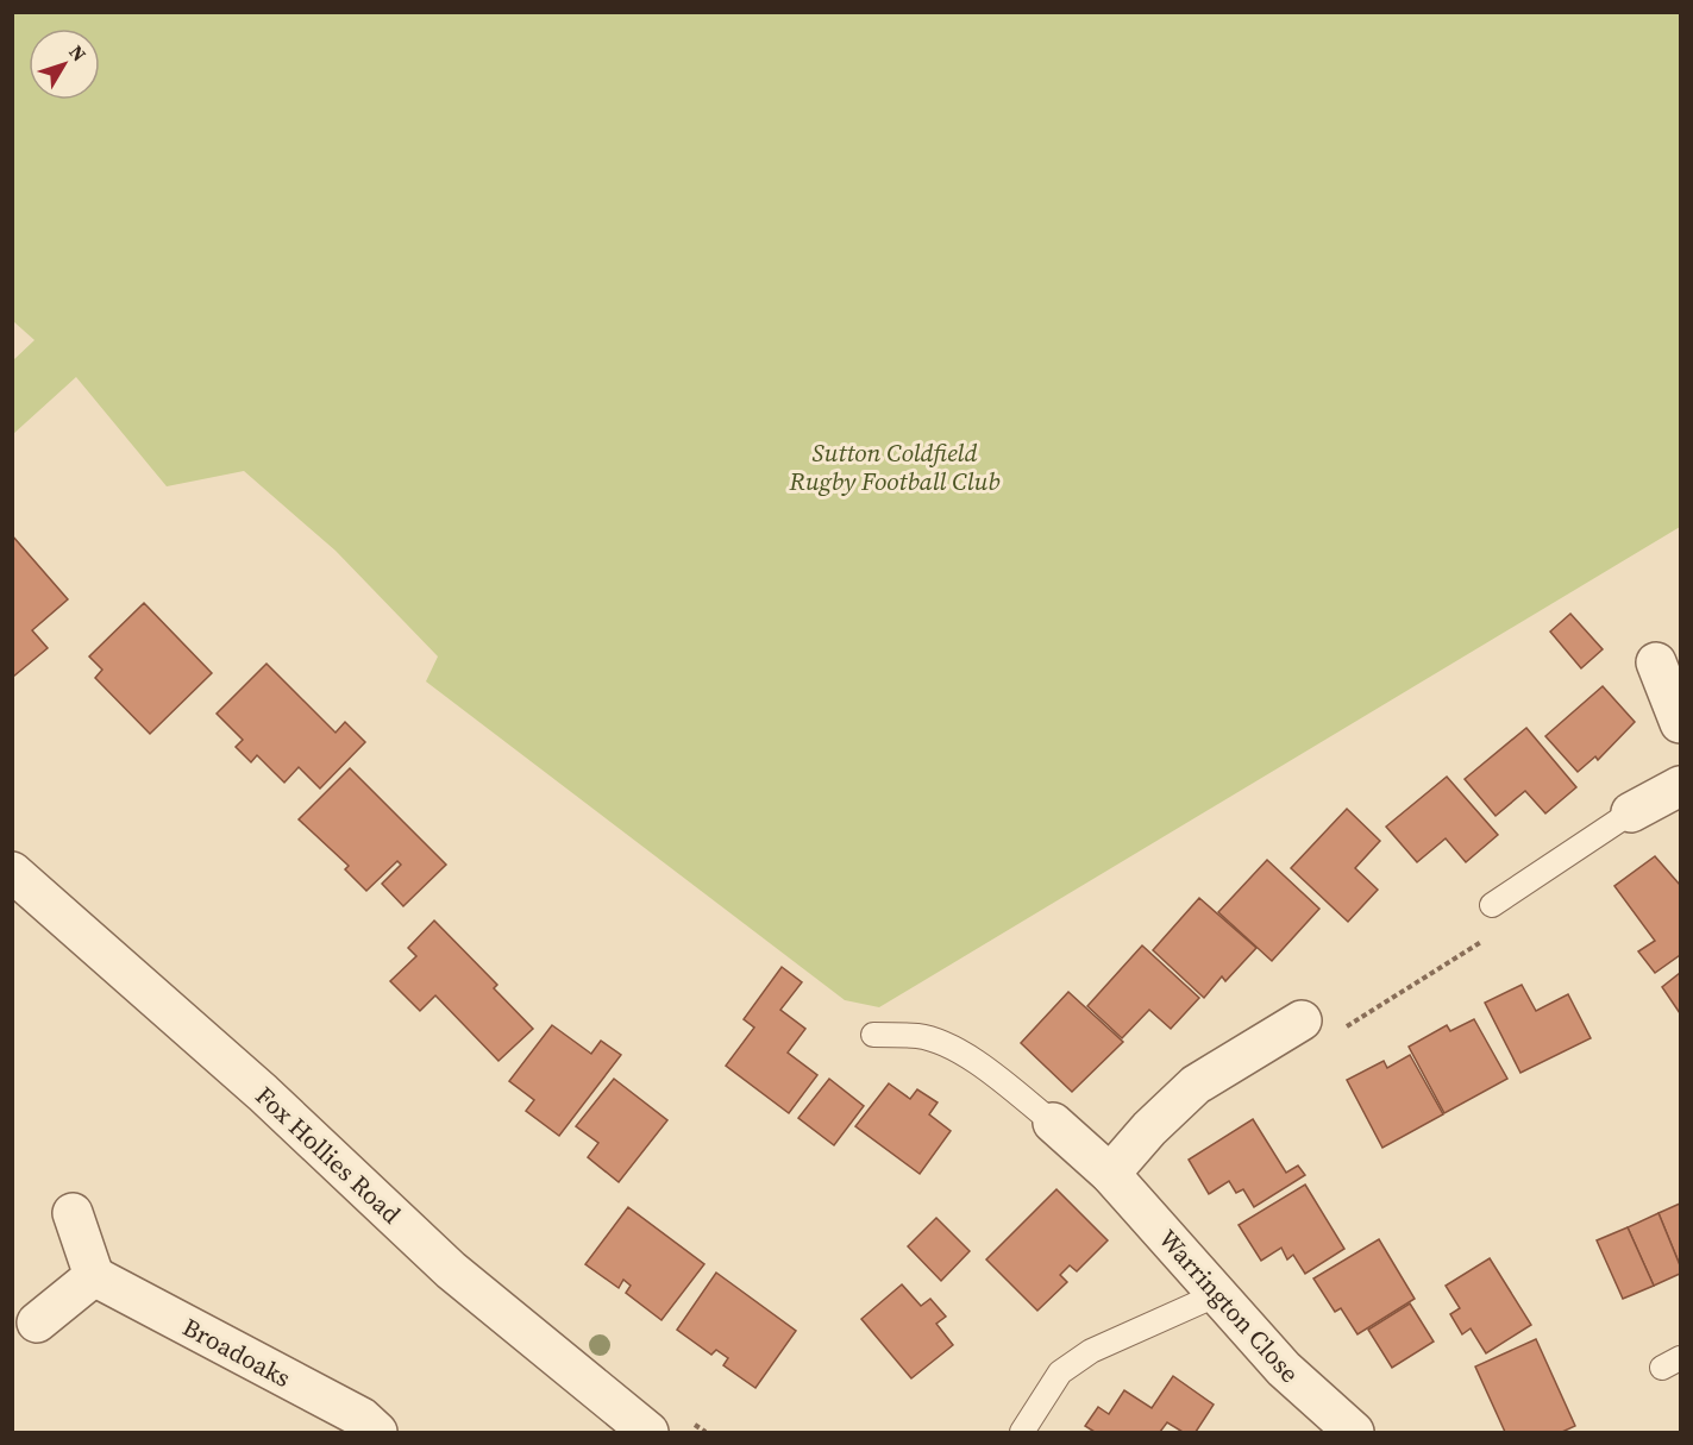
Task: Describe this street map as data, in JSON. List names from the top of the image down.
{
  "streets": {
    "street": ["Fox Hollies Road", "Warrington Close", "Broadoaks"]
  },
  "parks": ["Sutton Coldfield Rugby Football Club"],
  "north": "top right"
}
